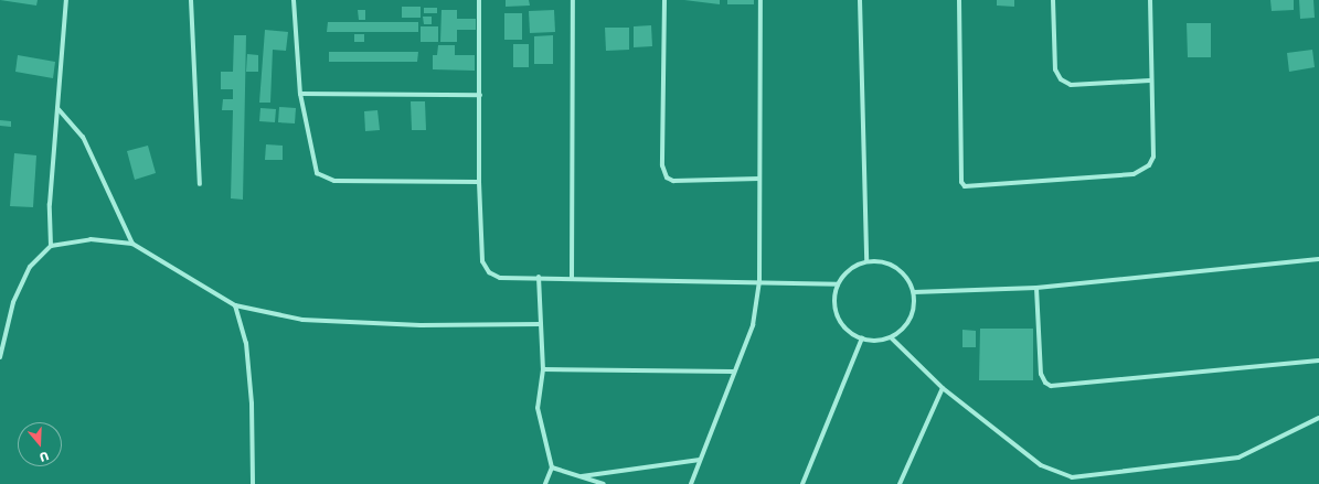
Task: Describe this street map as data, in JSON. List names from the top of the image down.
{
  "north": "bottom"
}
